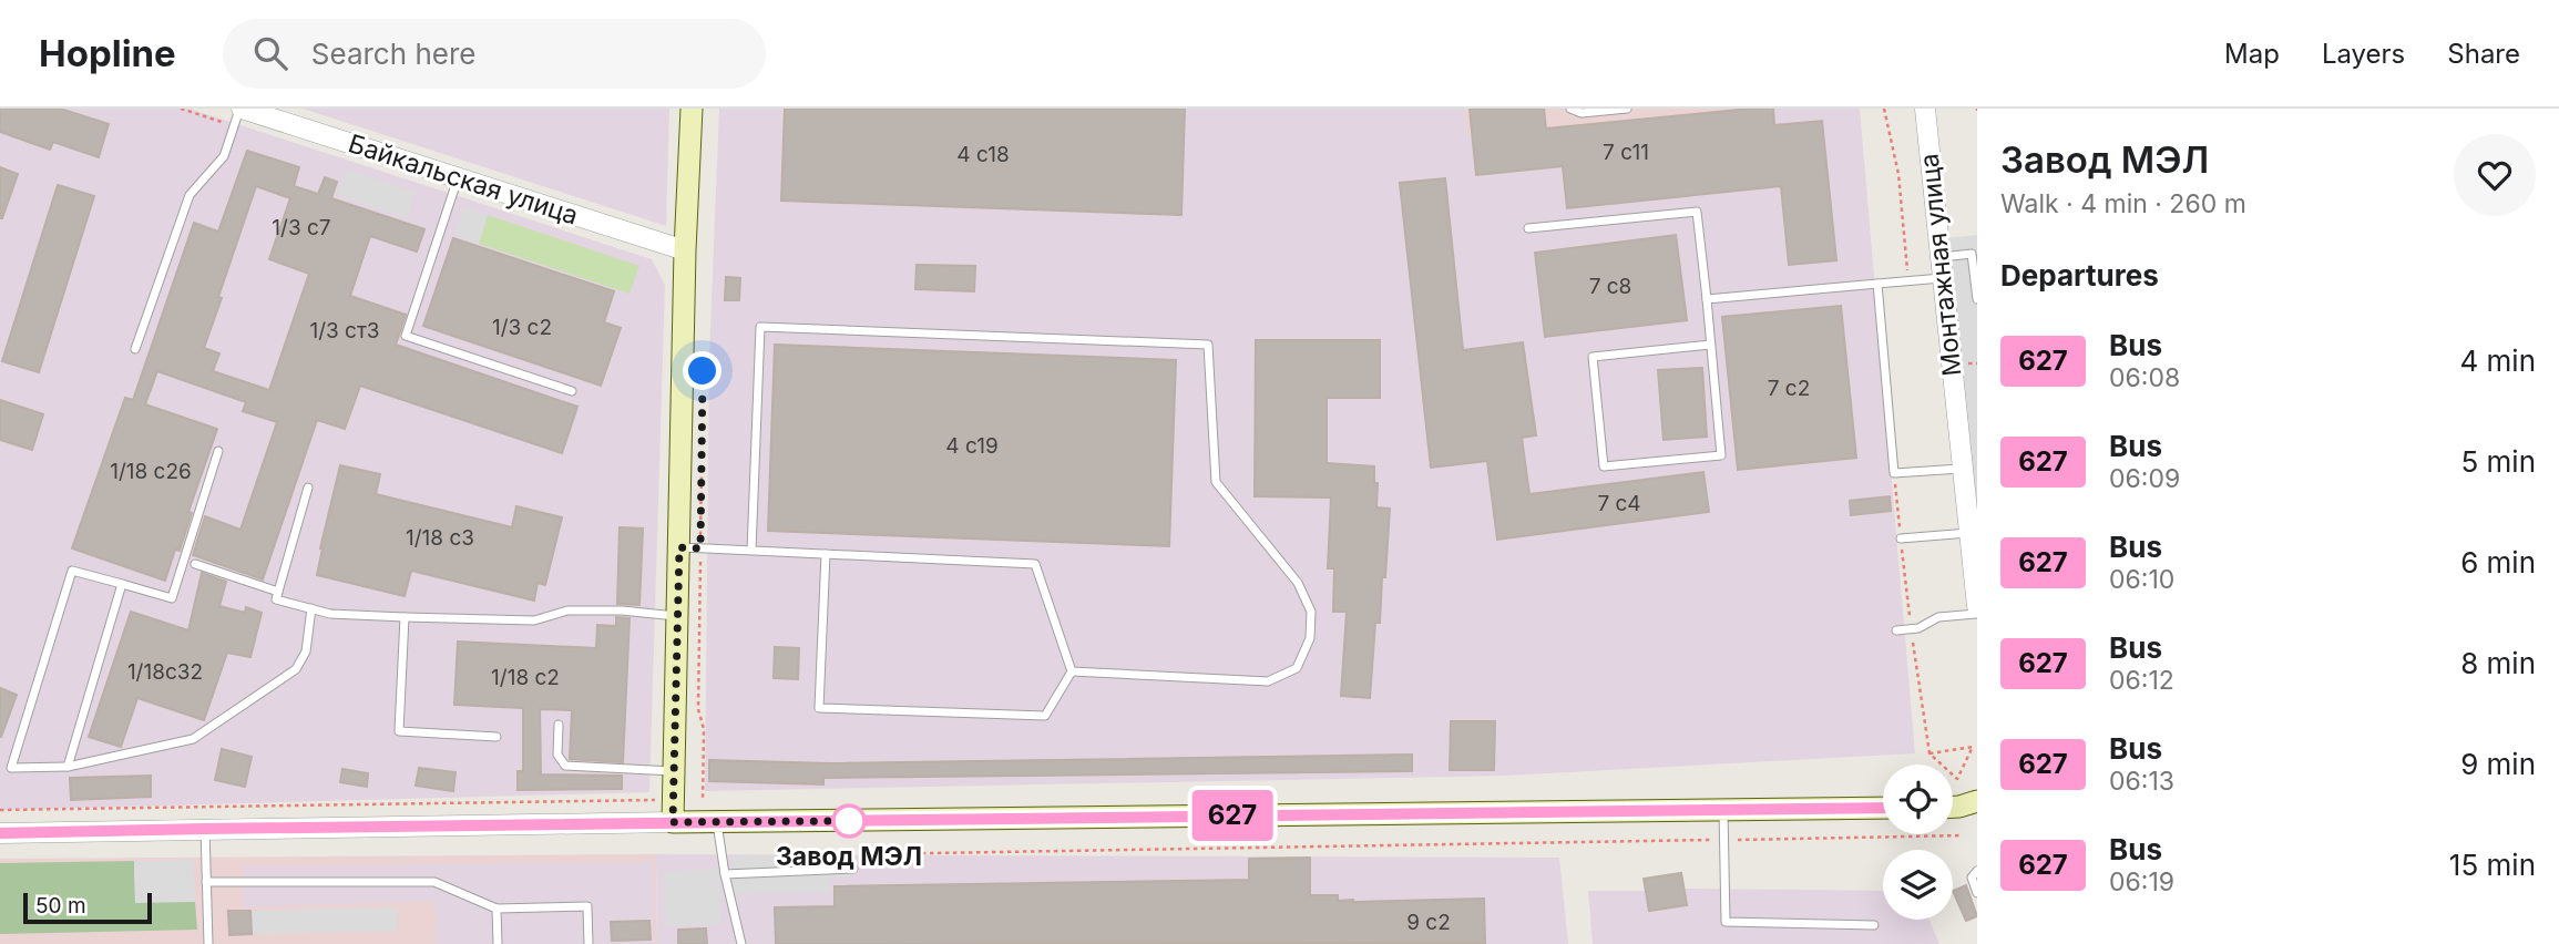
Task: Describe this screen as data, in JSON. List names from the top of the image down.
{
  "streets": {
    "street": ["Байкальская улица", "Монтажная улица"]
  },
  "places": ["Завод МЭЛ"],
  "lines": ["bus line 627"],
  "house_numbers": [
    "7 с11",
    "4 с18",
    "1/3 с7",
    "7 с8",
    "1/3 с2",
    "1/3 ст3",
    "7 с2",
    "4 с19",
    "1/18 с26",
    "7 с4",
    "1/18 с3",
    "1/18с32",
    "1/18 с2",
    "9 с2"
  ],
  "scale_bar": "50 m",
  "page": {
    "header": "Hopline",
    "search": "Search here",
    "nav": ["Map", "Layers", "Share"],
    "on_map": "627",
    "heading": [
      ["Завод МЭЛ", "Walk · 4 min · 260 m"],
      "Departures"
    ],
    "list": [
      {
        "mark": "627",
        "name": "Bus",
        "note": "06:08",
        "value": "4 min"
      },
      {
        "mark": "627",
        "name": "Bus",
        "note": "06:09",
        "value": "5 min"
      },
      {
        "mark": "627",
        "name": "Bus",
        "note": "06:10",
        "value": "6 min"
      },
      {
        "mark": "627",
        "name": "Bus",
        "note": "06:12",
        "value": "8 min"
      },
      {
        "mark": "627",
        "name": "Bus",
        "note": "06:13",
        "value": "9 min"
      },
      {
        "mark": "627",
        "name": "Bus",
        "note": "06:19",
        "value": "15 min"
      }
    ],
    "scale": "50 m"
  }
}
